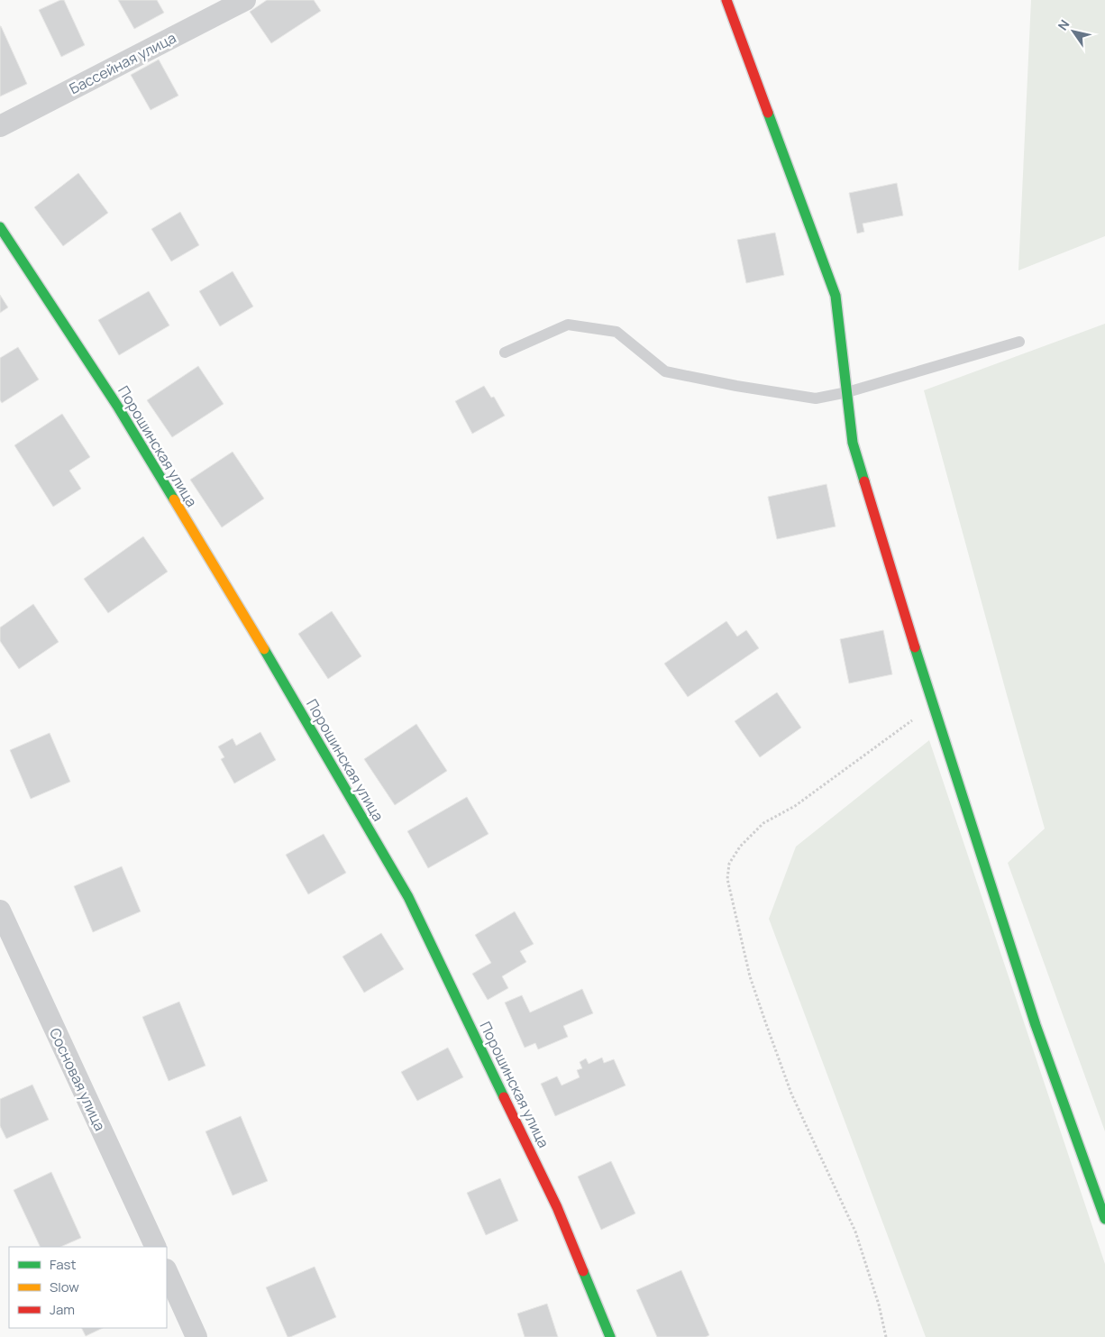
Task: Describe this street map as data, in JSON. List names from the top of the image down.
{
  "streets": {
    "street": ["Бассейная улица", "Порошинская улица", "Сосновая улица"]
  },
  "legend": ["Fast", "Slow", "Jam"],
  "north": "top left"
}
